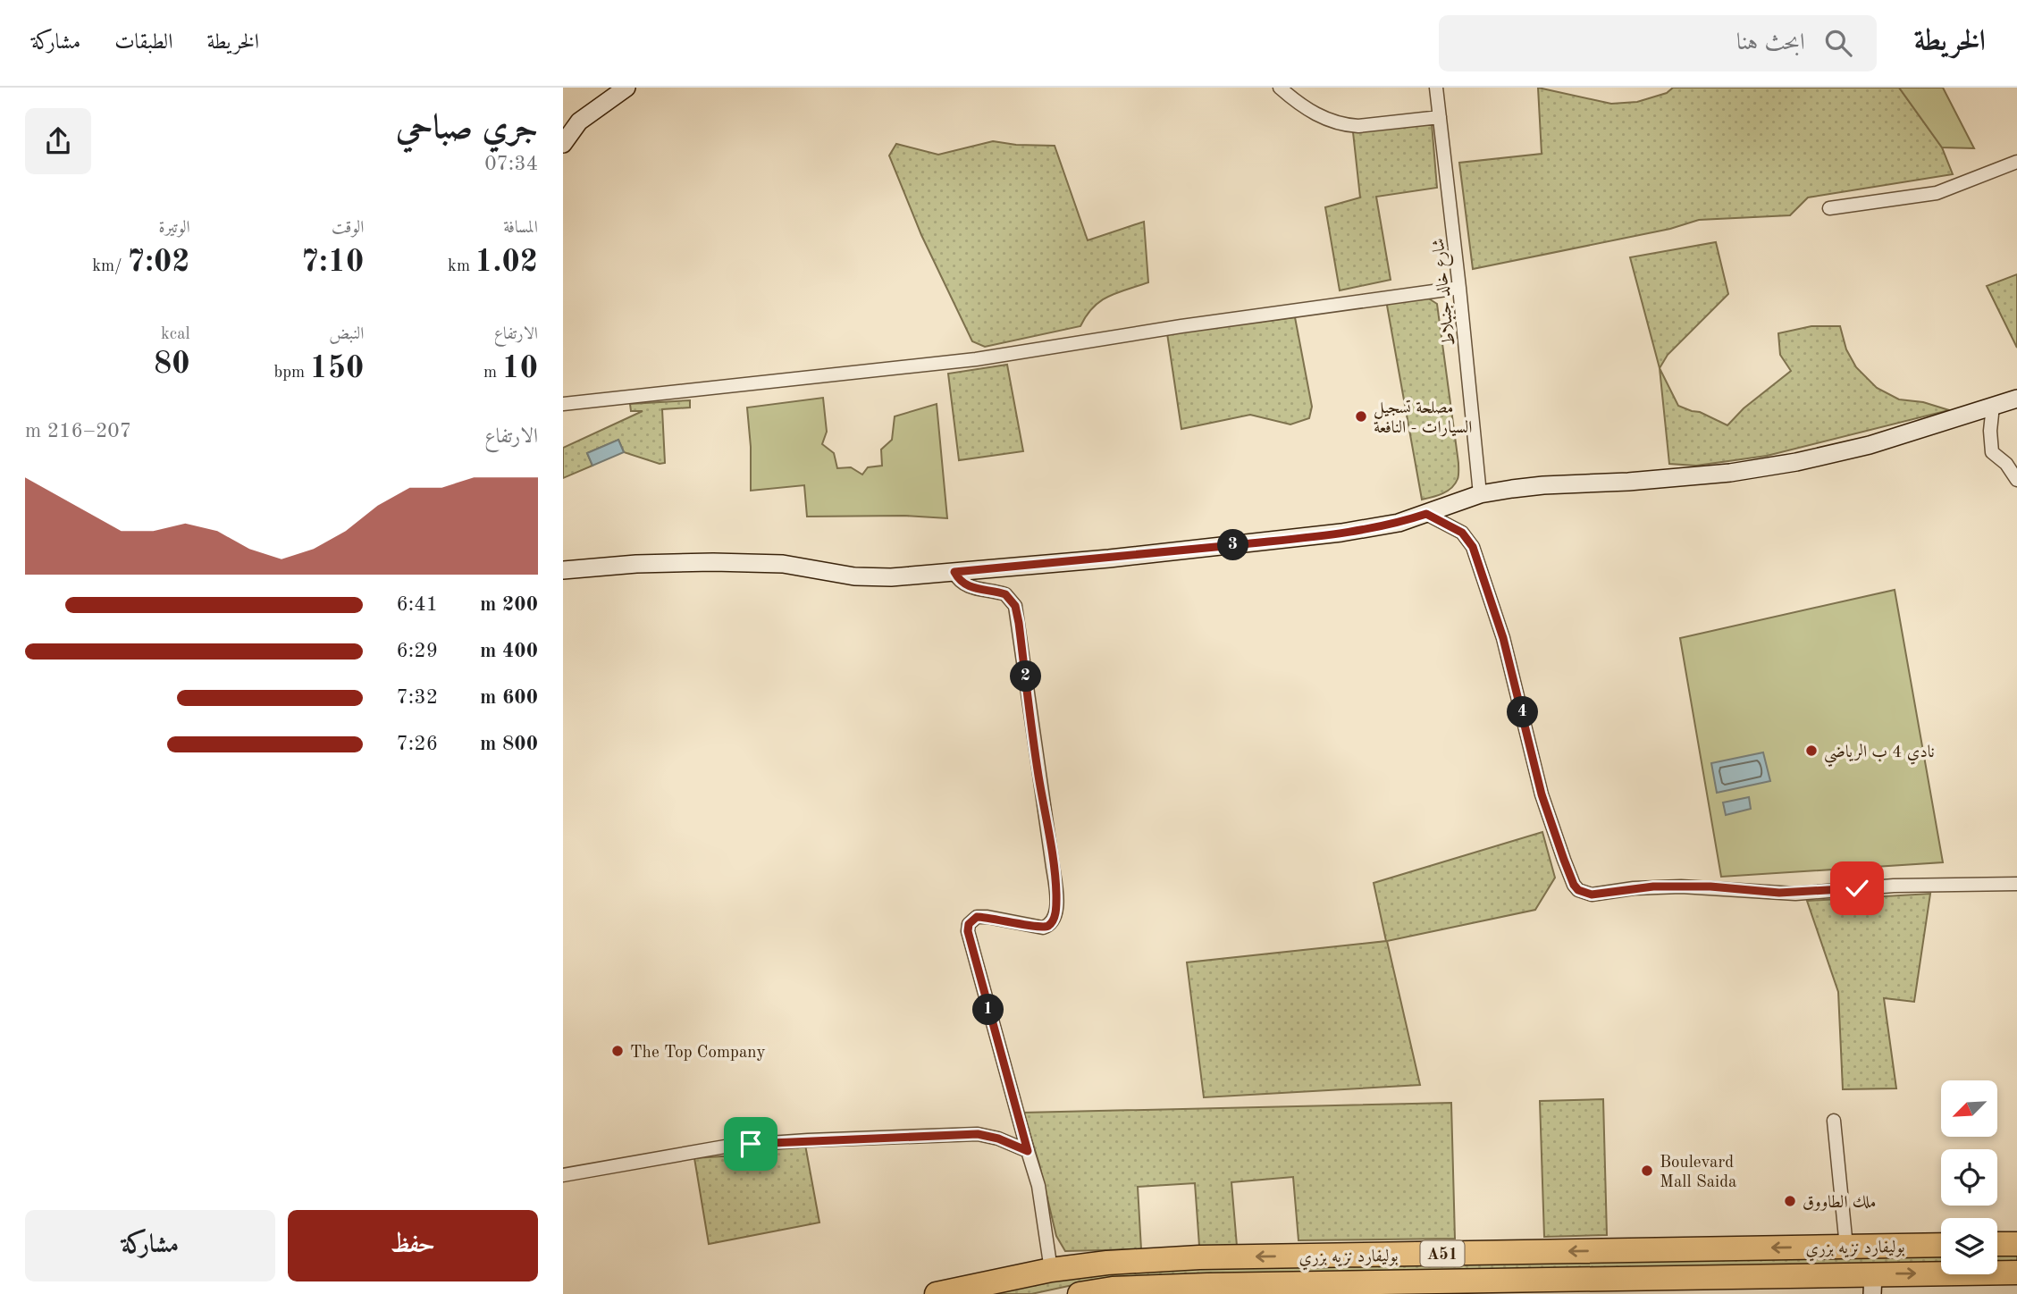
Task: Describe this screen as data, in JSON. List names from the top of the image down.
{
  "streets": {
    "highway": ["بوليفارد نزيه بزري", "A51"],
    "street": ["شارع خالد جنبلاط"]
  },
  "places": [
    "مصلحة تسجيل السيارات - النافعة",
    "نادي 4 ب الرياضي",
    "The Top Company",
    "Boulevard Mall Saida",
    "ملك الطاووق"
  ],
  "north": "bottom left",
  "page": {
    "header": "الخريطة",
    "search": "ابحث هنا",
    "nav": ["الخريطة", "الطبقات", "مشاركة"],
    "heading": ["جري صباحي", "07:34"],
    "stats": [
      ["المسافة", "1.02 km"],
      ["الوقت", "7:10"],
      ["الوتيرة", "7:02 /km"],
      ["الارتفاع", "10 m"],
      ["النبض", "150 bpm"],
      ["kcal", "80"]
    ],
    "chart": ["الارتفاع", "207–216 m"],
    "pins": [
      "3",
      "2",
      "4",
      "1"
    ],
    "list": [
      {
        "name": "200 m",
        "note": "6:41"
      },
      {
        "name": "400 m",
        "note": "6:29"
      },
      {
        "name": "600 m",
        "note": "7:32"
      },
      {
        "name": "800 m",
        "note": "7:26"
      }
    ],
    "buttons": ["حفظ", "مشاركة"]
  }
}
